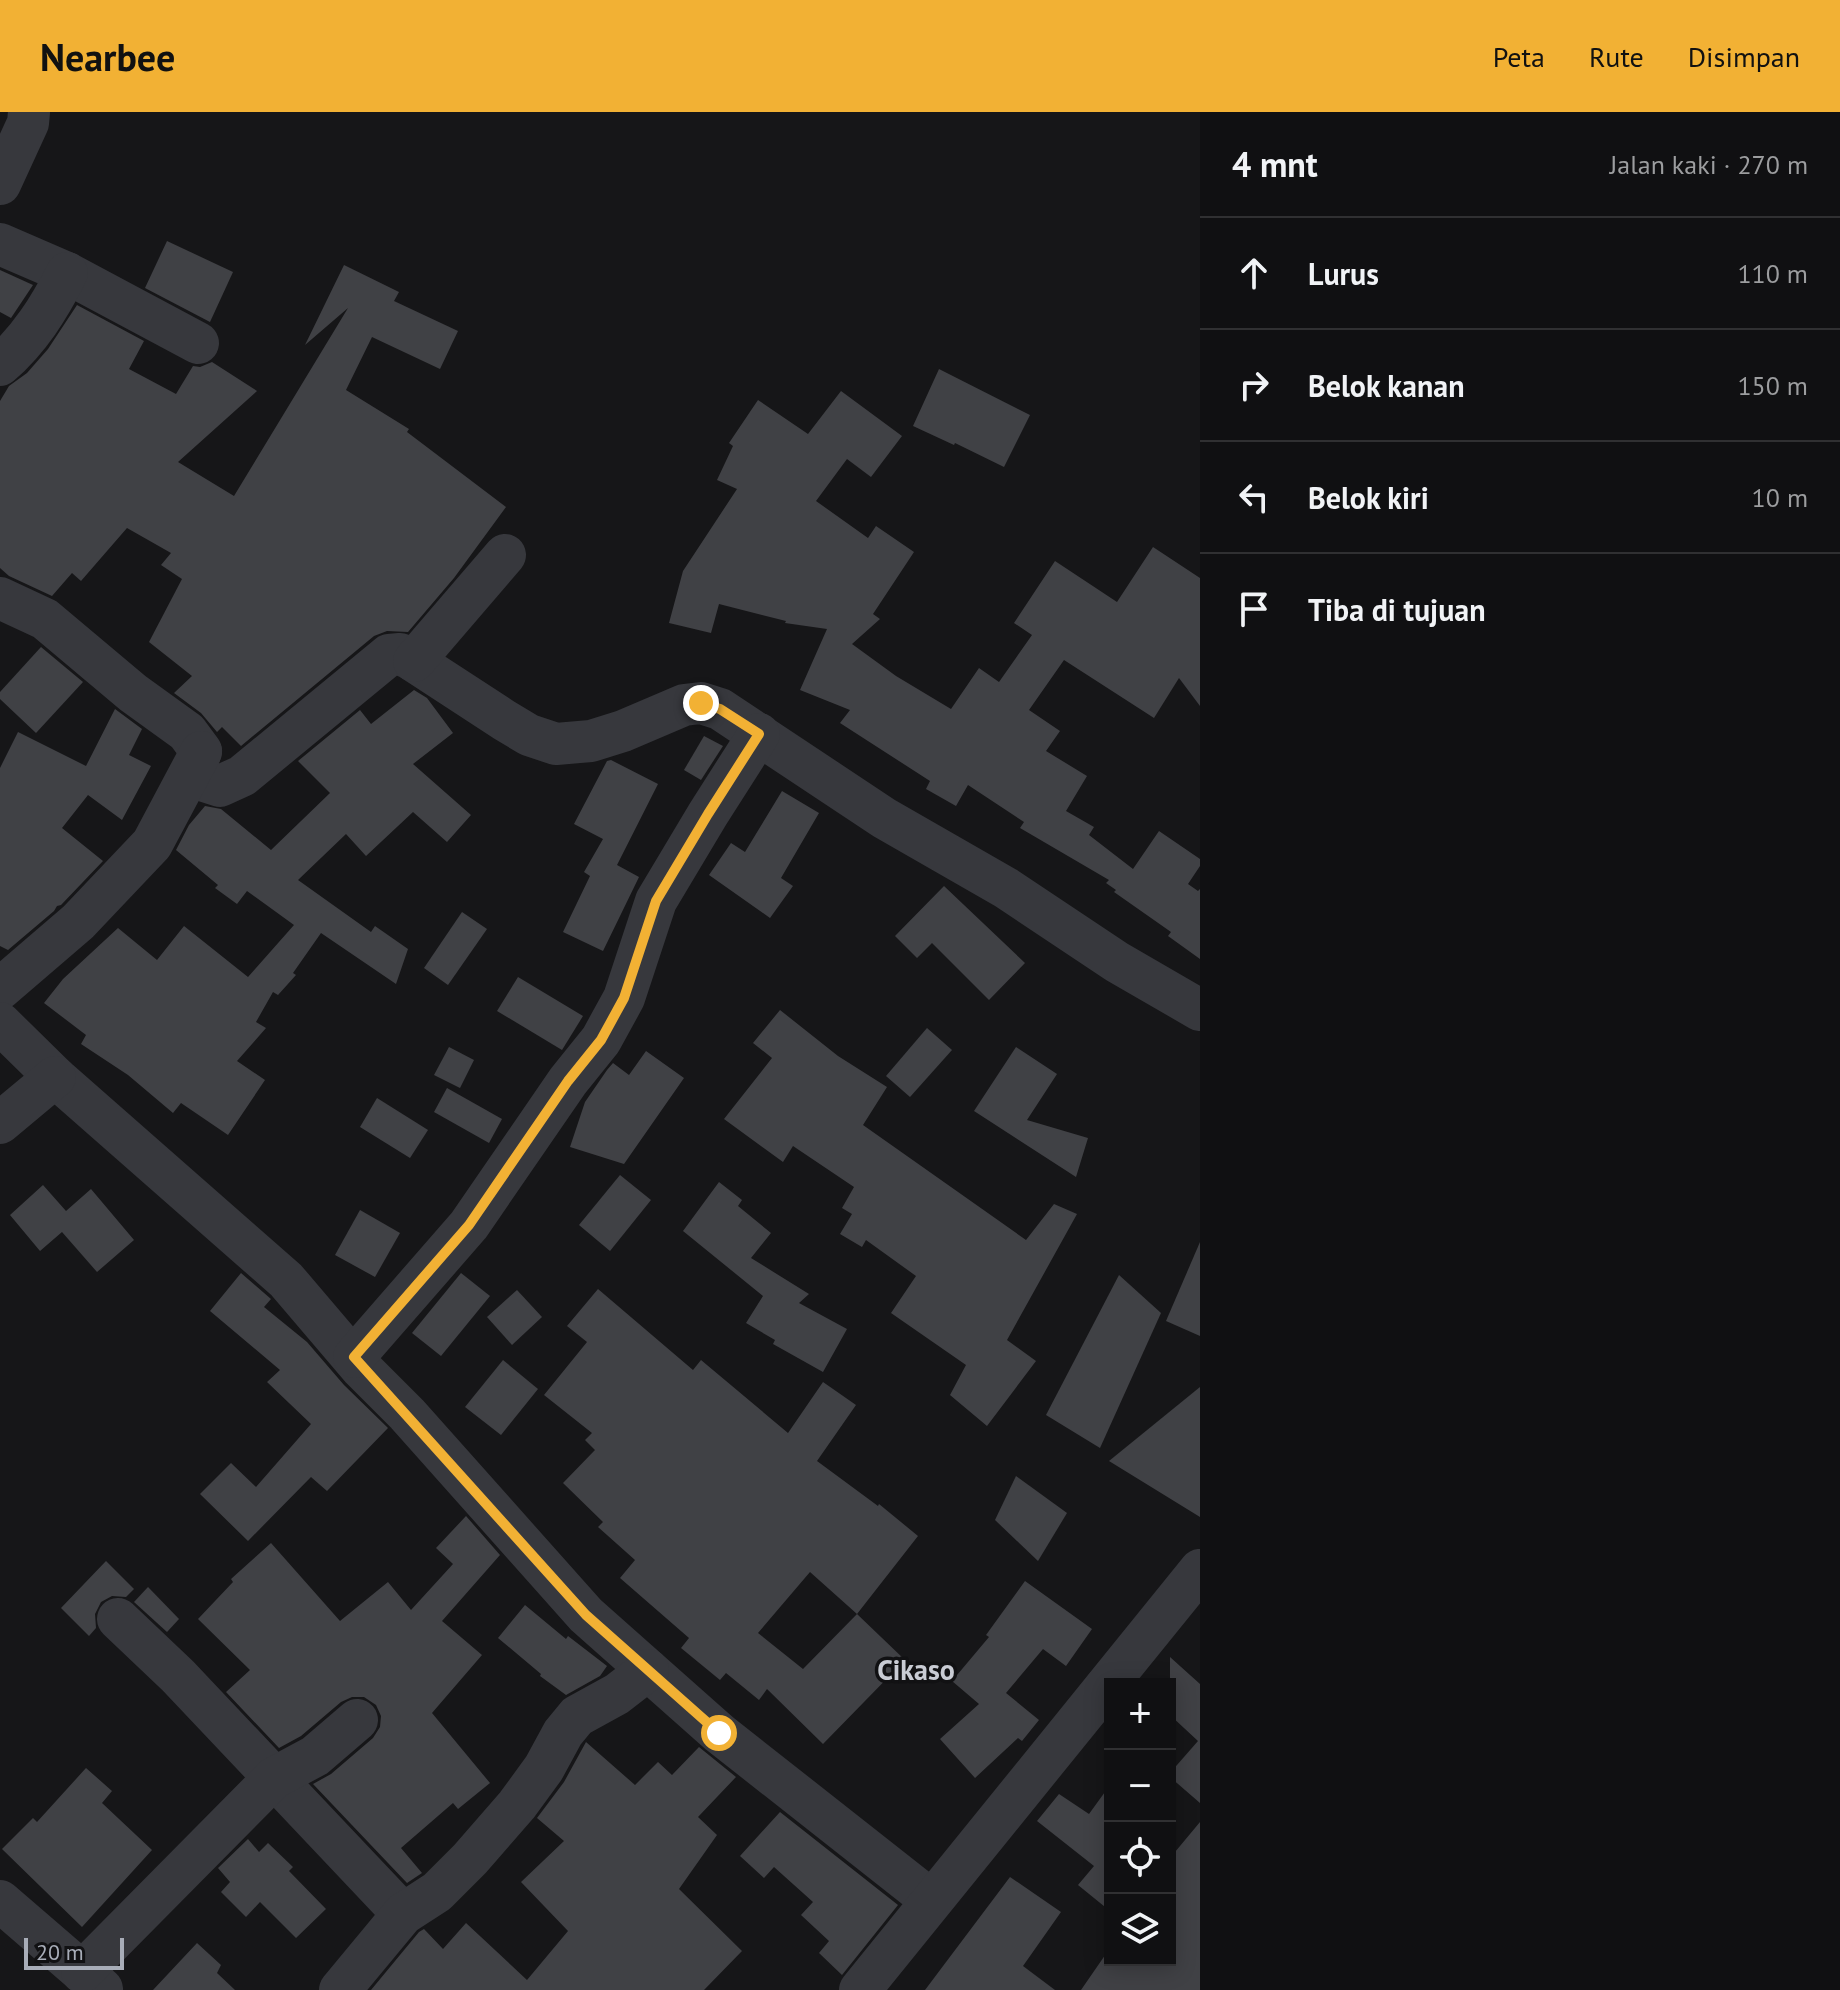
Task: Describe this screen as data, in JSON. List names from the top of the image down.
{
  "districts": ["Cikaso"],
  "scale_bar": "20 m",
  "page": {
    "header": "Nearbee",
    "nav": ["Peta", "Rute", "Disimpan"],
    "heading": ["4 mnt", "Jalan kaki · 270 m"],
    "list": [
      ["Lurus", "110 m"],
      ["Belok kanan", "150 m"],
      ["Belok kiri", "10 m"],
      "Tiba di tujuan"
    ],
    "map_buttons": ["+", "−"],
    "scale": "20 m"
  }
}
